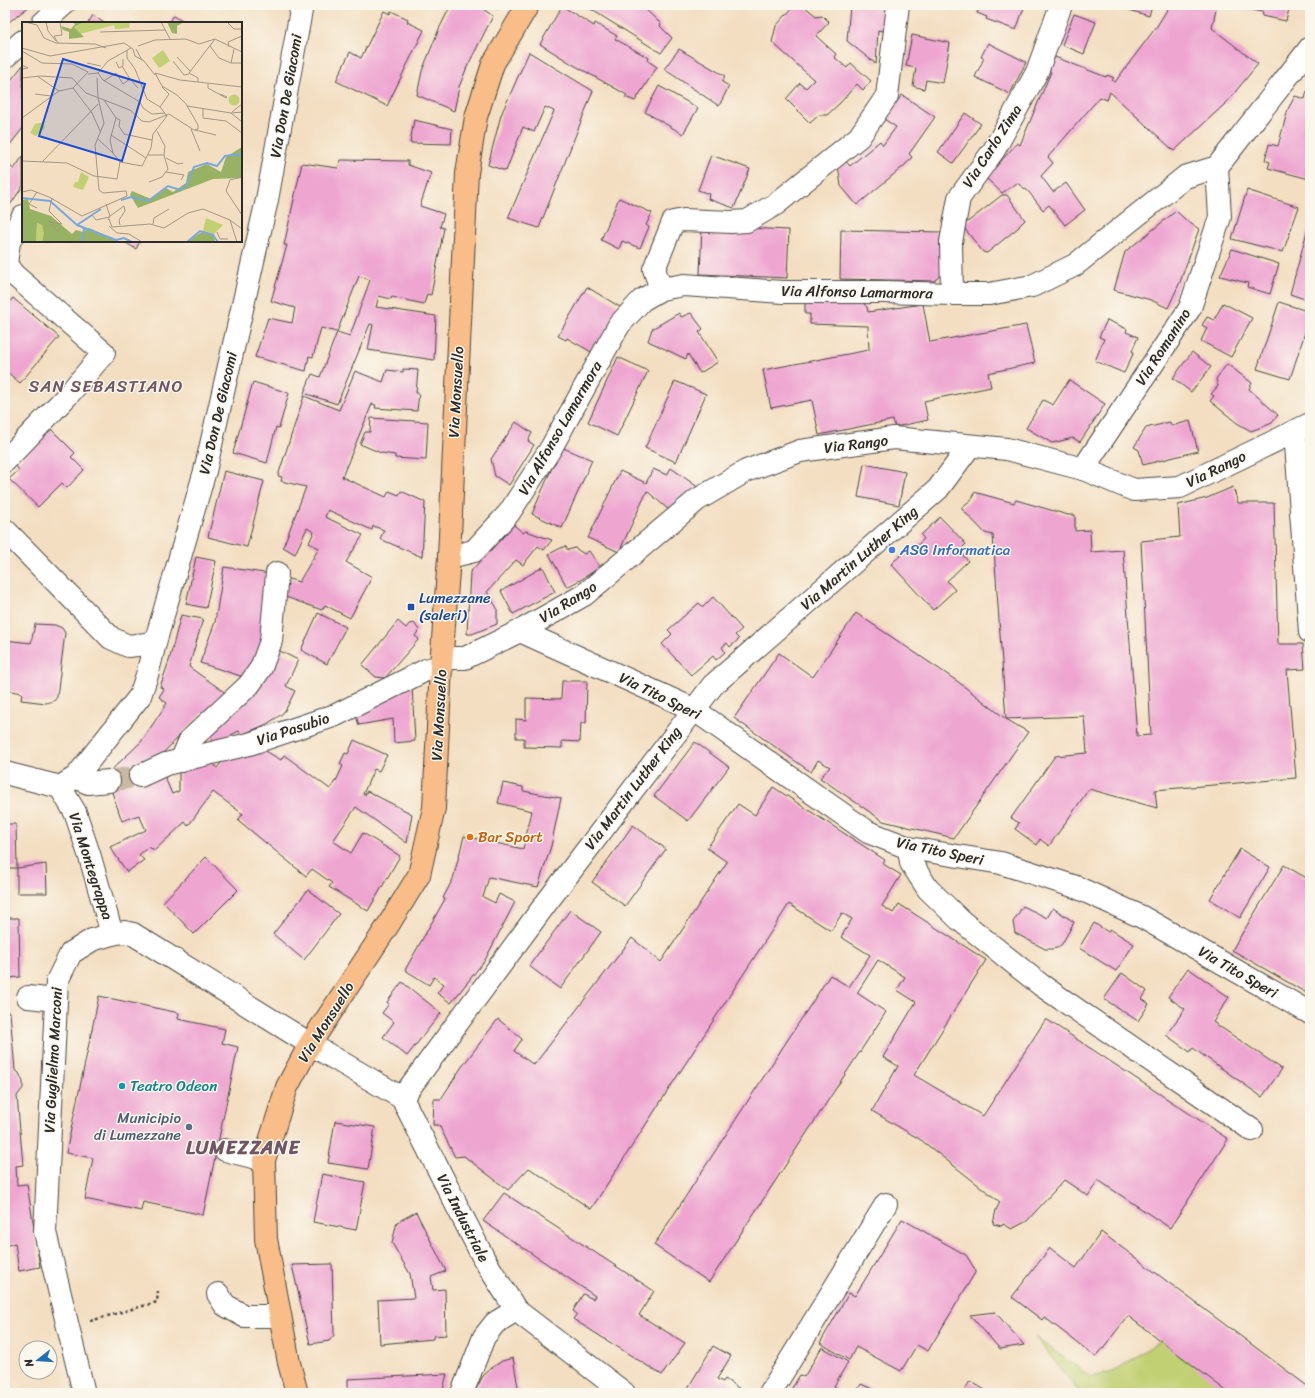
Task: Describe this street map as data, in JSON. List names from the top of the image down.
{
  "streets": {
    "main road": ["Via Monsuello"],
    "street": [
      "Via Don De Giacomi",
      "Via Carlo Zima",
      "Via Alfonso Lamarmora",
      "Via Romanino",
      "Via Rango",
      "Via Martin Luther King",
      "Via Tito Speri",
      "Via Pasubio",
      "Via Montegrappa",
      "Via Guglielmo Marconi",
      "Via Industriale"
    ]
  },
  "crossings": [
    ["Via Don De Giacomi", "Via Montegrappa"],
    ["Via Carlo Zima", "Via Alfonso Lamarmora"],
    ["Via Alfonso Lamarmora", "Via Romanino"],
    ["Via Alfonso Lamarmora", "Via Monsuello"],
    ["Via Romanino", "Via Rango"],
    ["Via Monsuello", "Via Rango"],
    ["Via Monsuello", "Via Pasubio"],
    ["Via Monsuello", "Via Guglielmo Marconi"],
    ["Via Rango", "Via Martin Luther King"],
    ["Via Rango", "Via Tito Speri"],
    ["Via Rango", "Via Pasubio"],
    ["Via Martin Luther King", "Via Tito Speri"],
    ["Via Martin Luther King", "Via Industriale"],
    ["Via Montegrappa", "Via Guglielmo Marconi"]
  ],
  "districts": ["SAN SEBASTIANO", "LUMEZZANE"],
  "places": {
    "other": [
      "ASG Informatica",
      "Bar Sport",
      "Teatro Odeon",
      "Municipio di Lumezzane"
    ],
    "transit": ["Lumezzane (saleri)"]
  },
  "north": "left"
}
